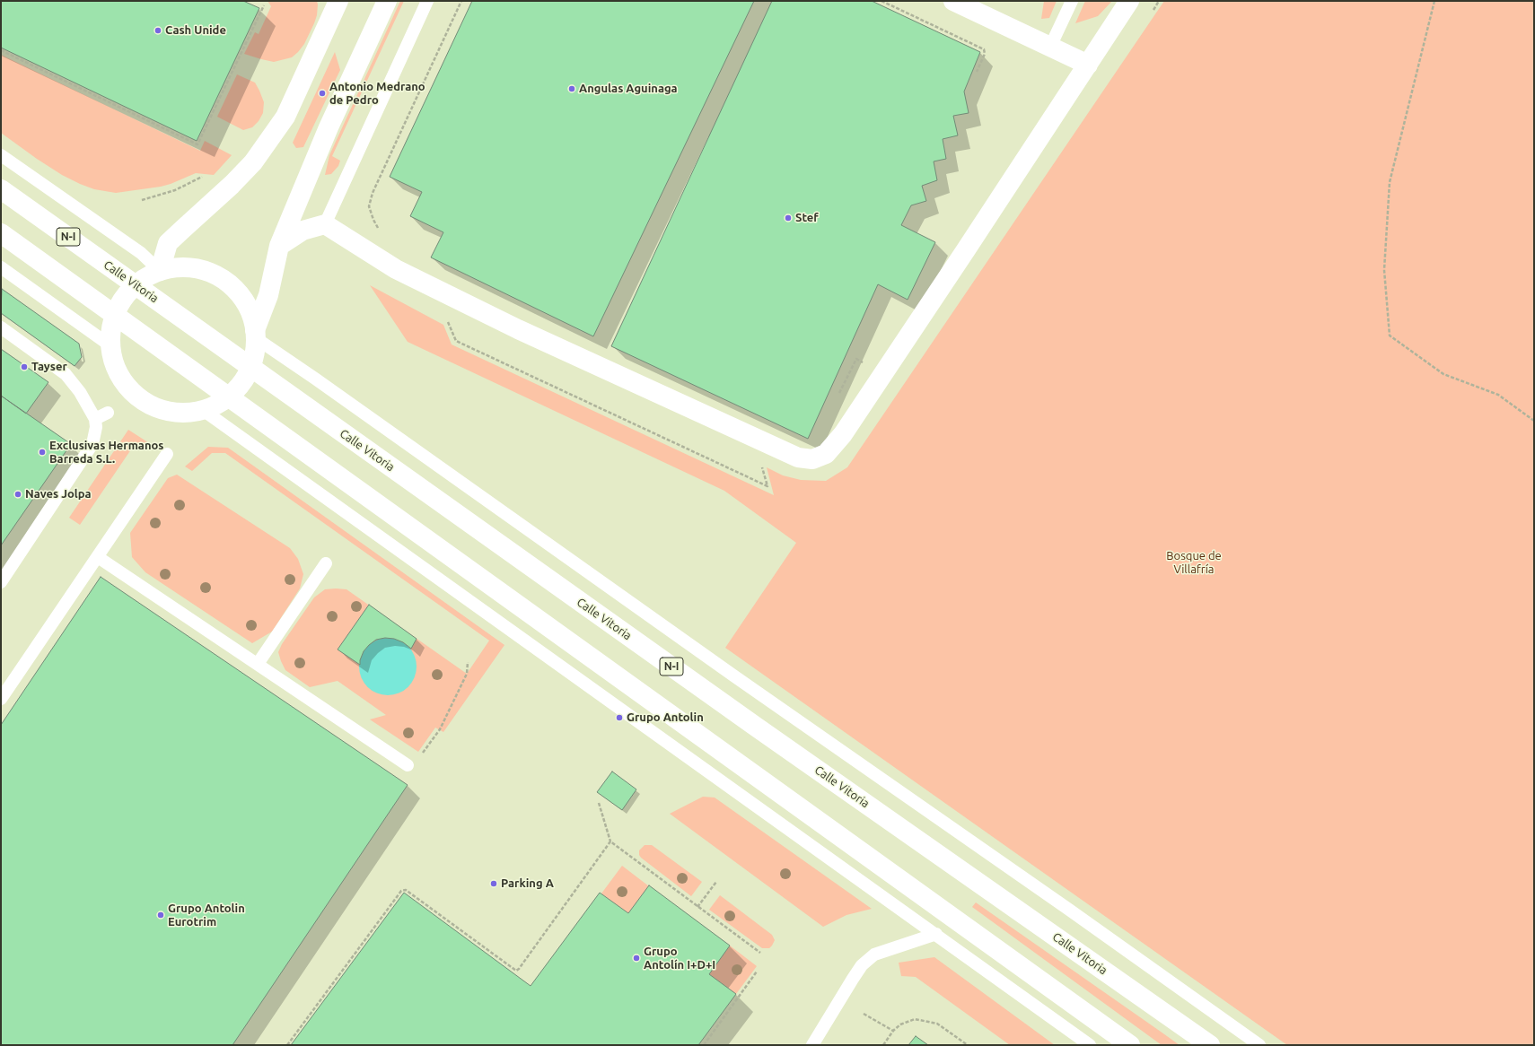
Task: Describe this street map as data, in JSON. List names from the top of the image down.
{
  "streets": {
    "main road": ["N-I", "Calle Vitoria"]
  },
  "parks": ["Bosque de Villafría"],
  "places": [
    "Cash Unide",
    "Angulas Aguinaga",
    "Antonio Medrano de Pedro",
    "Stef",
    "Tayser",
    "Exclusivas Hermanos Barreda S.L.",
    "Naves Jolpa",
    "Grupo Antolin",
    "Parking A",
    "Grupo Antolin Eurotrim",
    "Grupo Antolín I+D+I"
  ]
}
